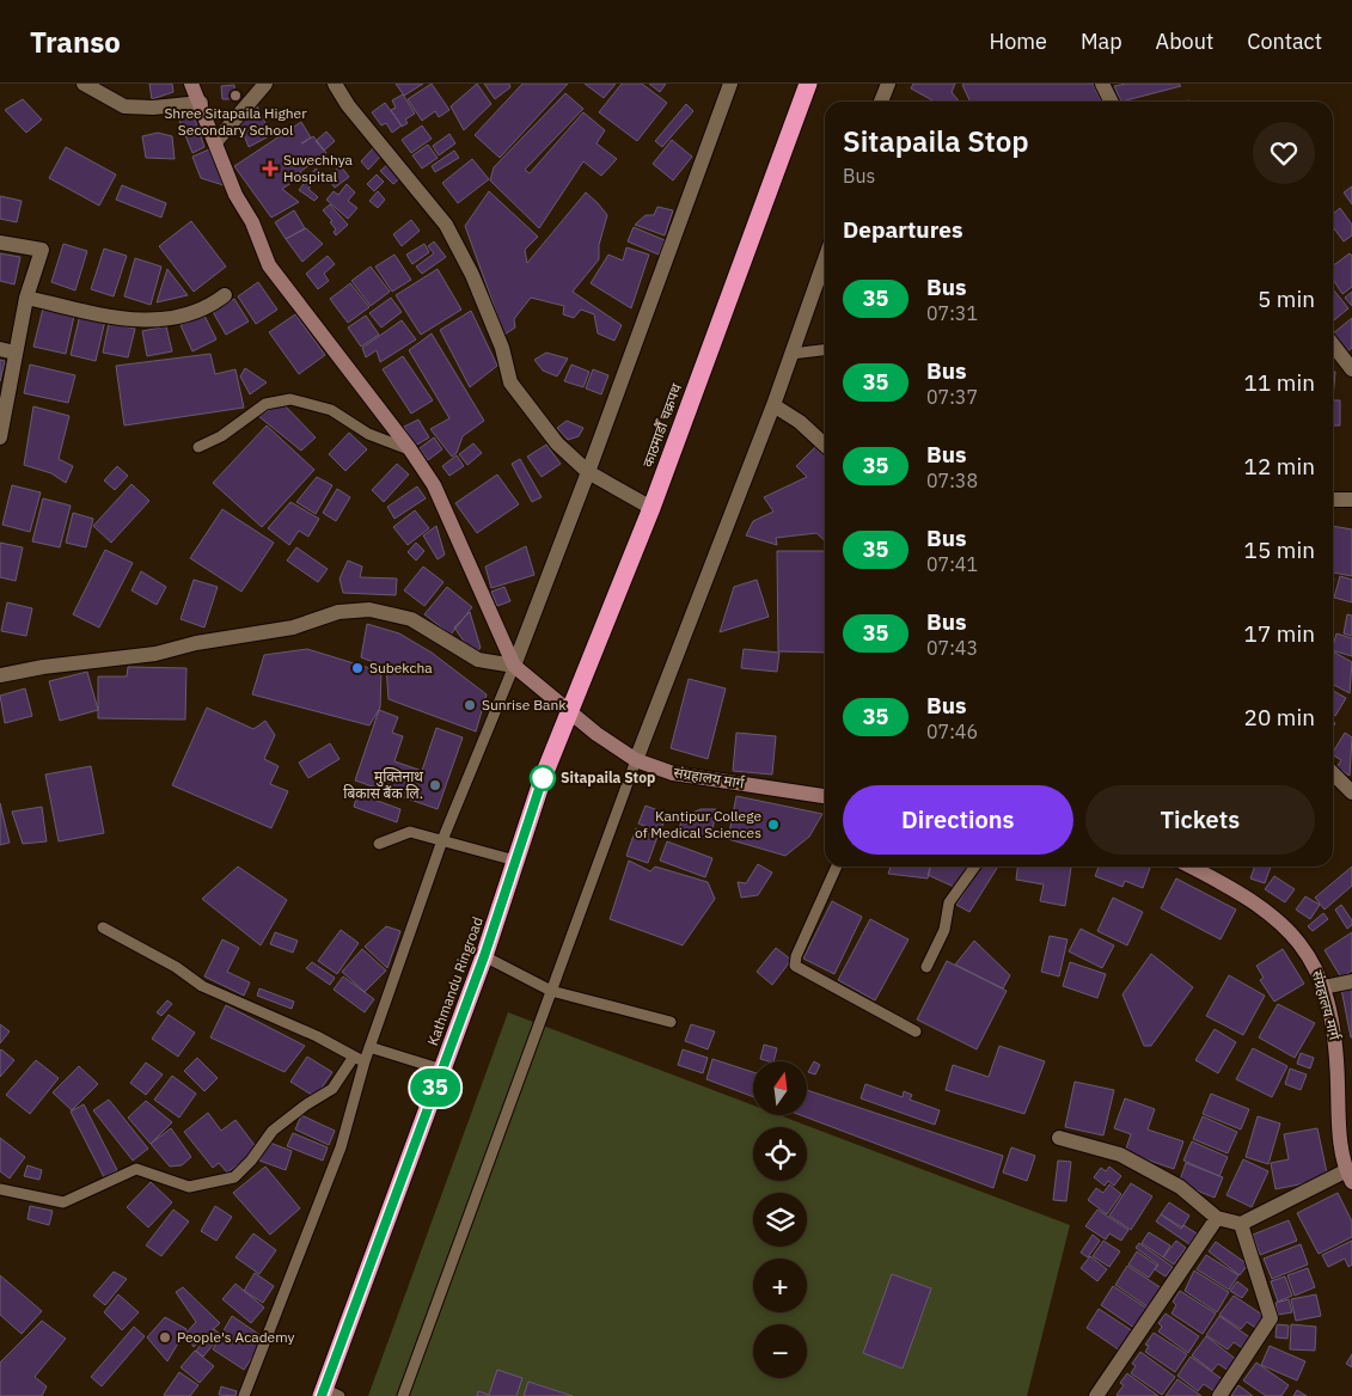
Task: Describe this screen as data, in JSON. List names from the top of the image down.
{
  "streets": {
    "highway": ["काठमाडाैँ चक्रपथ", "Kathmandu Ringroad"],
    "main road": ["संग्रहालय मार्ग"]
  },
  "crossings": [
    ["काठमाडाैँ चक्रपथ", "संग्रहालय मार्ग"],
    ["काठमाडाैँ चक्रपथ", "Kathmandu Ringroad"]
  ],
  "places": {
    "other": [
      "Shree Sitapaila Higher Secondary School",
      "Subekcha",
      "Sunrise Bank",
      "Sitapaila Stop",
      "मुक्तिनाथ बिकास बैंक लि.",
      "Kantipur College of Medical Sciences",
      "People's Academy"
    ],
    "health": ["Suvechhya Hospital"]
  },
  "lines": ["bus line 35"],
  "north": "top",
  "page": {
    "header": "Transo",
    "nav": [
      "Home",
      "Map",
      "About",
      "Contact"
    ],
    "on_map": "35",
    "heading": [
      ["Sitapaila Stop", "Bus"],
      "Departures"
    ],
    "list": [
      {
        "mark": "35",
        "name": "Bus",
        "note": "07:31",
        "value": "5 min"
      },
      {
        "mark": "35",
        "name": "Bus",
        "note": "07:37",
        "value": "11 min"
      },
      {
        "mark": "35",
        "name": "Bus",
        "note": "07:38",
        "value": "12 min"
      },
      {
        "mark": "35",
        "name": "Bus",
        "note": "07:41",
        "value": "15 min"
      },
      {
        "mark": "35",
        "name": "Bus",
        "note": "07:43",
        "value": "17 min"
      },
      {
        "mark": "35",
        "name": "Bus",
        "note": "07:46",
        "value": "20 min"
      }
    ],
    "buttons": ["Directions", "Tickets"],
    "map_buttons": ["+", "−"]
  }
}
